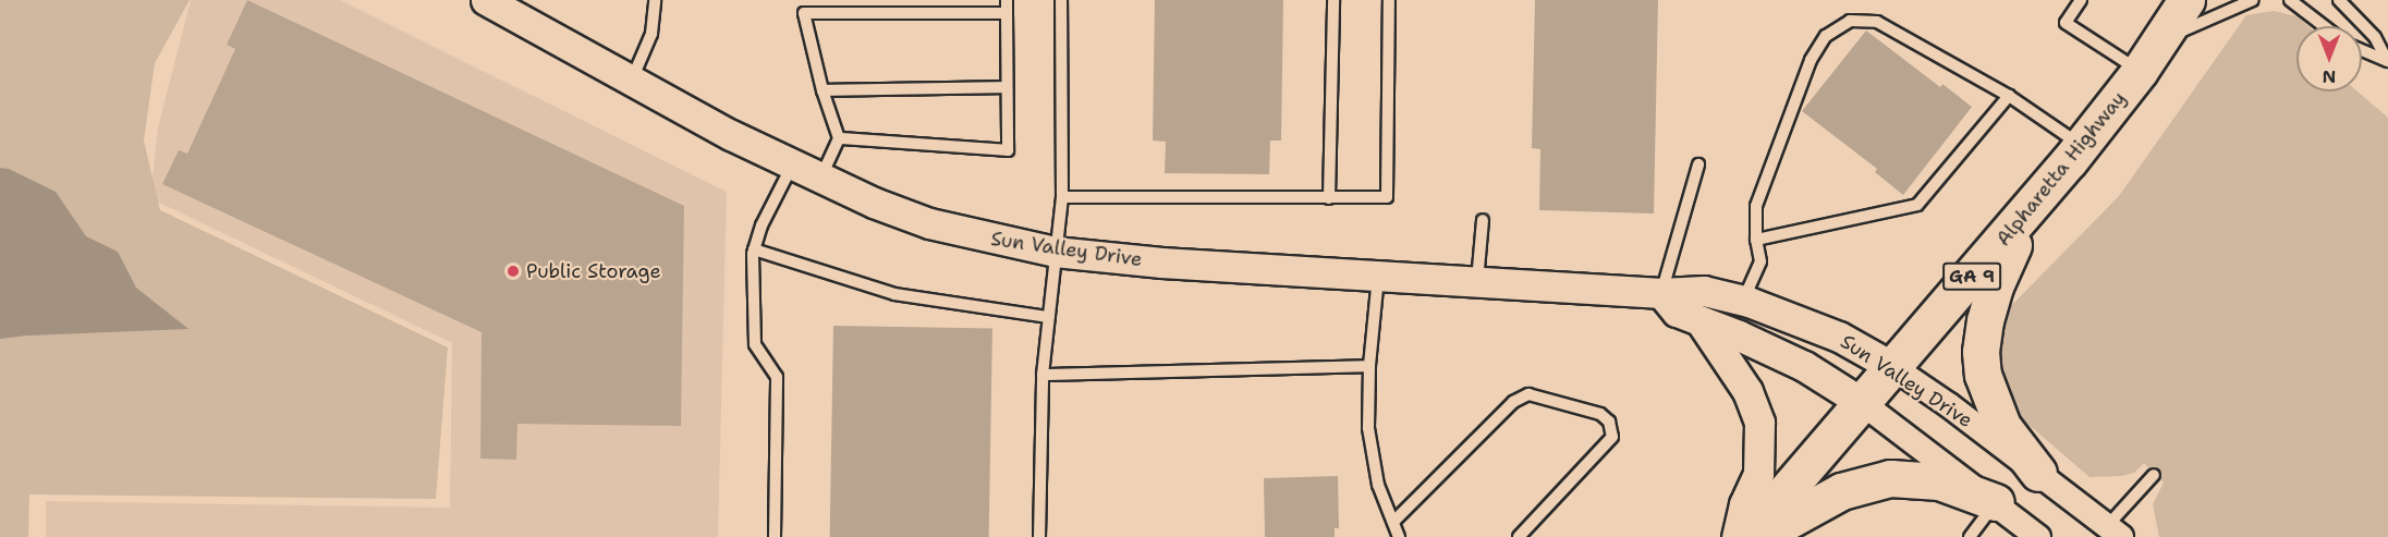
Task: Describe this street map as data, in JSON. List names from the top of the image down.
{
  "streets": {
    "highway": ["Alpharetta Highway", "GA 9"],
    "street": ["Sun Valley Drive"]
  },
  "crossings": [
    ["Alpharetta Highway", "Sun Valley Drive"]
  ],
  "places": ["Public Storage"],
  "north": "bottom"
}
